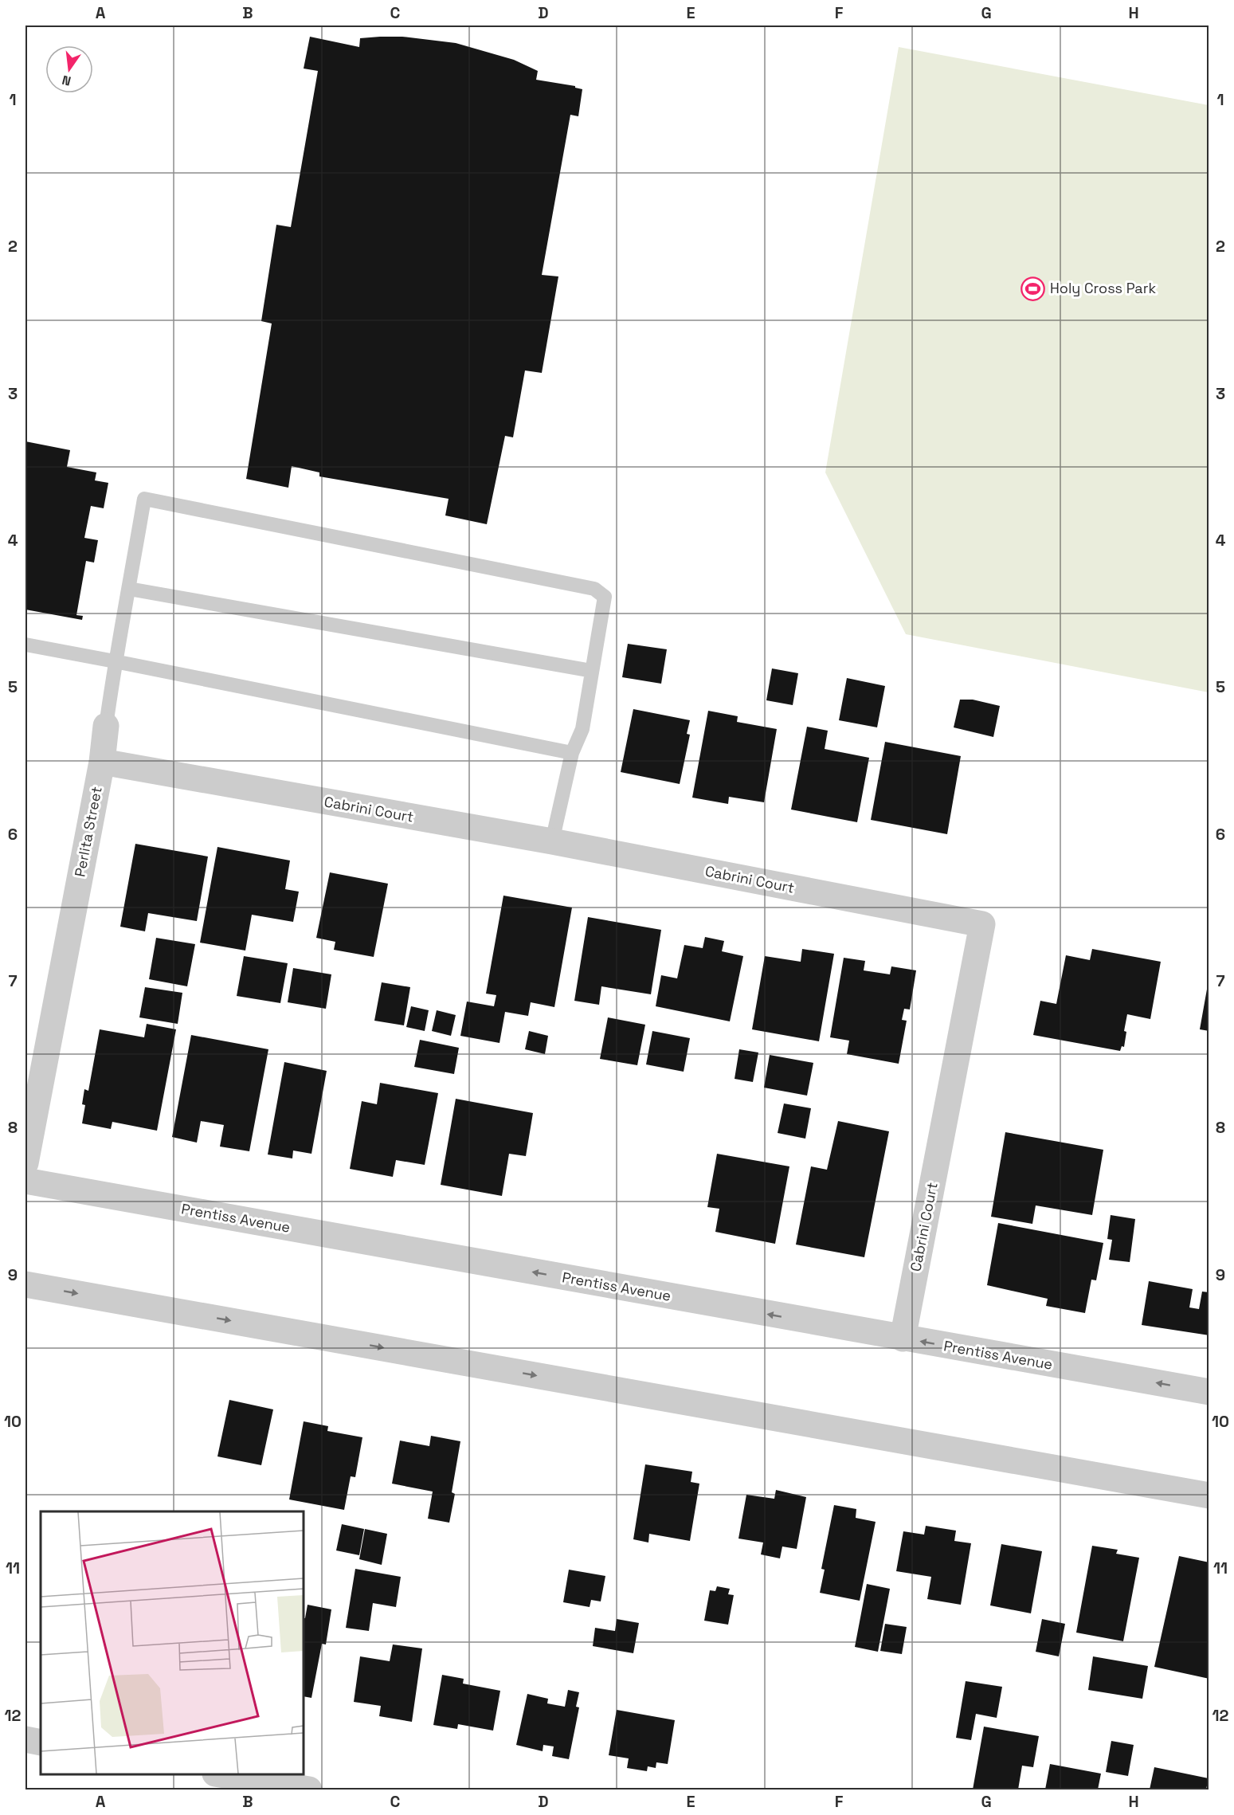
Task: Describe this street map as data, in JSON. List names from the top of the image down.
{
  "streets": {
    "street": ["Cabrini Court", "Perlita Street", "Prentiss Avenue"]
  },
  "crossings": [
    ["Cabrini Court", "Perlita Street"],
    ["Cabrini Court", "Prentiss Avenue"]
  ],
  "places": {
    "sports": ["Holy Cross Park"]
  },
  "north": "bottom",
  "grid": {
    "columns": [
      "A",
      "B",
      "C",
      "D",
      "E",
      "F",
      "G",
      "H"
    ],
    "rows": [
      "1",
      "2",
      "3",
      "4",
      "5",
      "6",
      "7",
      "8",
      "9",
      "10",
      "11",
      "12"
    ]
  }
}
